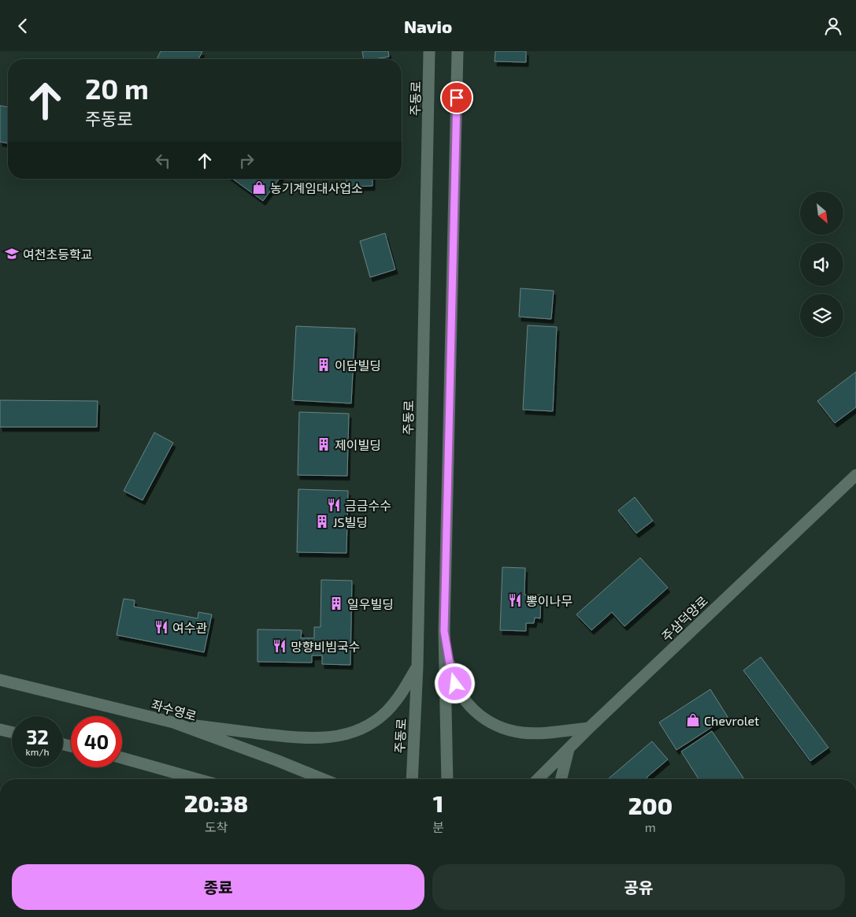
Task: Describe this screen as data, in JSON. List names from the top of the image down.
{
  "streets": {
    "street": ["주동로", "주삼덕양로", "좌수영로"]
  },
  "places": {
    "shop": ["농기계임대사업소", "Chevrolet"],
    "school or university": ["여천초등학교"],
    "building": [
      "이담빌딩",
      "제이빌딩",
      "JS빌딩",
      "일우빌딩"
    ],
    "restaurant": [
      "금금수수",
      "뽕이나무",
      "여수관",
      "망향비빔국수"
    ]
  },
  "north": "bottom right",
  "page": {
    "header": "Navio",
    "turn": ["20 m", "주동로"],
    "speed": "32 km/h",
    "limit": "40",
    "eta": [
      "20:38",
      "도착",
      "1",
      "분",
      "200",
      "m"
    ],
    "buttons": ["종료", "공유"]
  }
}
